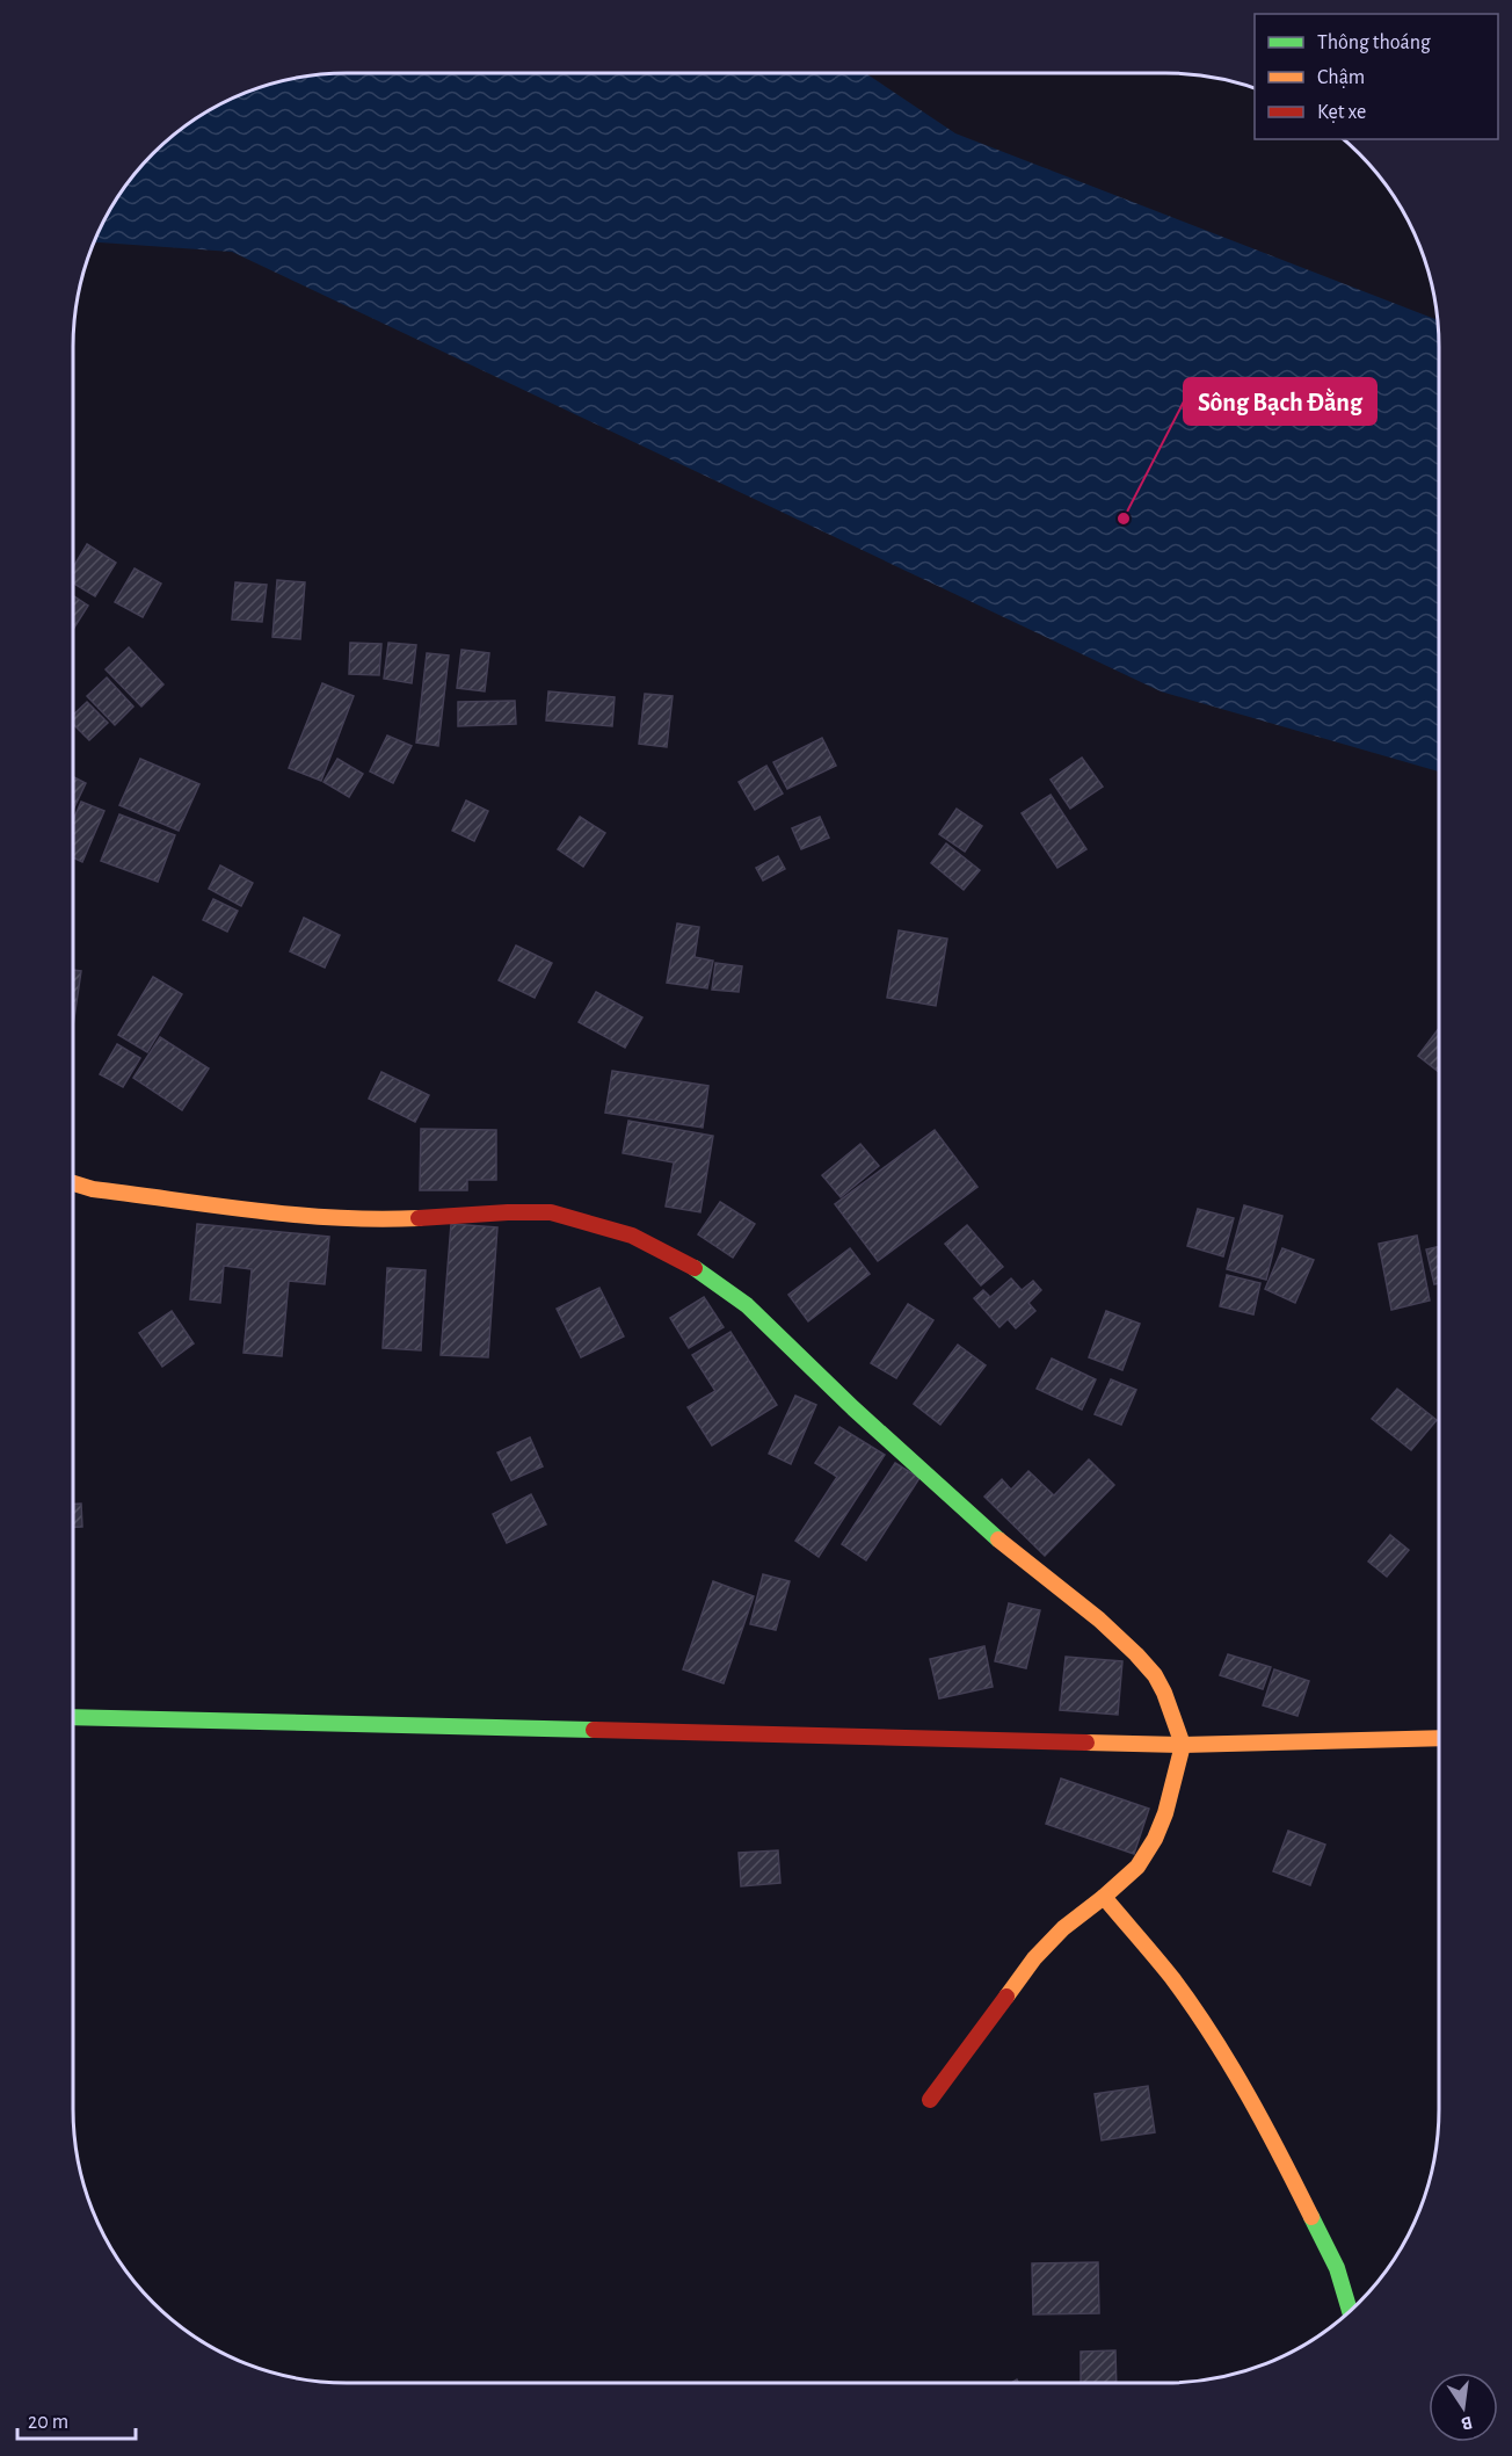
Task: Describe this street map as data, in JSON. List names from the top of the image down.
{
  "places": ["Sông Bạch Đằng"],
  "legend": ["Thông thoáng", "Chậm", "Kẹt xe"],
  "scale_bar": "20 m",
  "north": "bottom"
}
